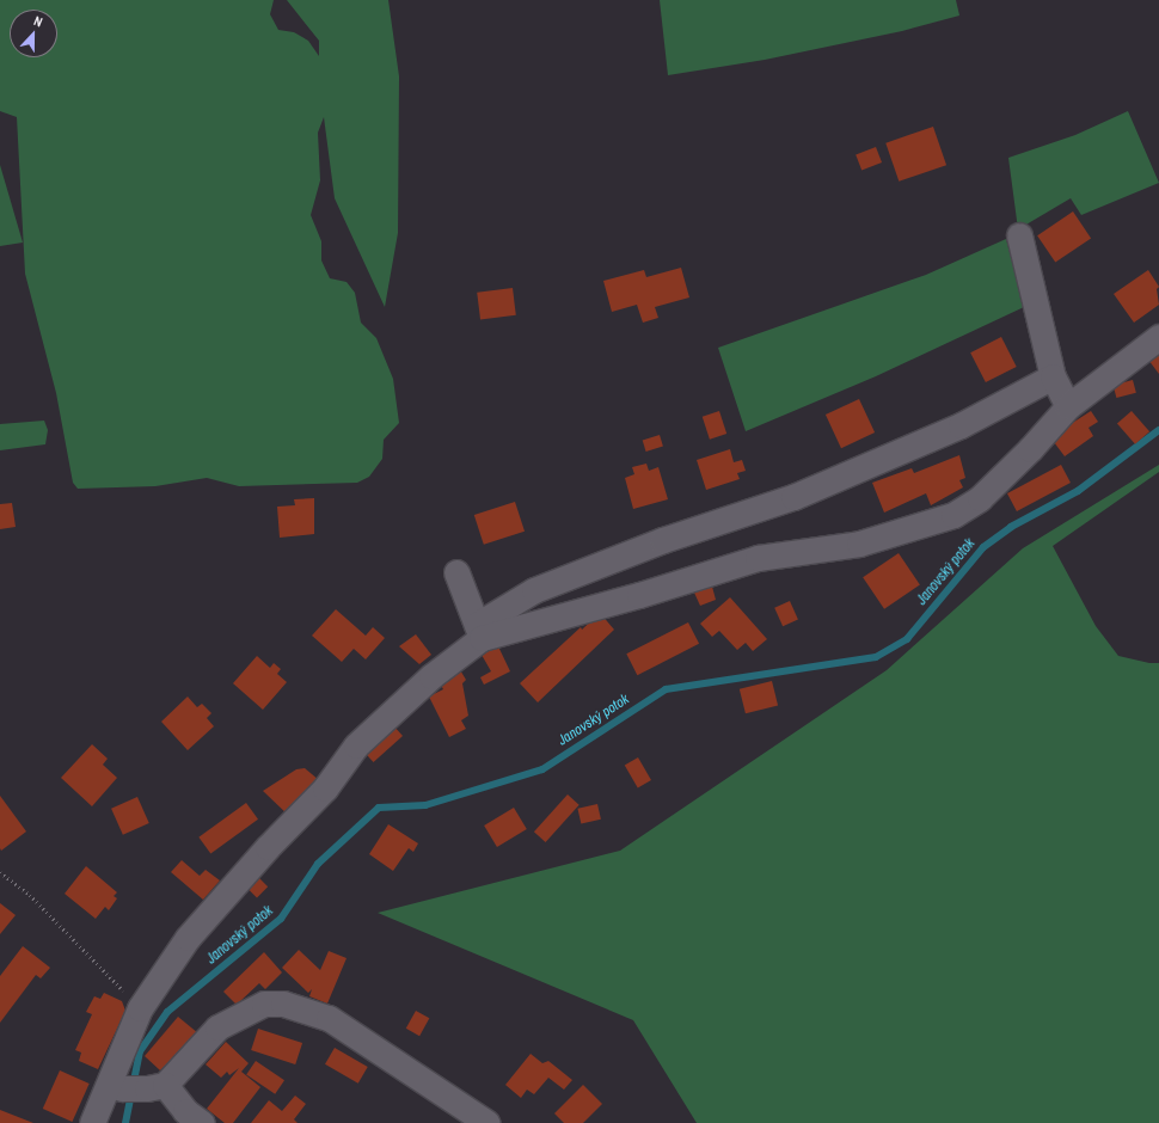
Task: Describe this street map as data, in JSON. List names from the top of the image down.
{
  "water": ["Janovský potok"],
  "north": "top"
}
